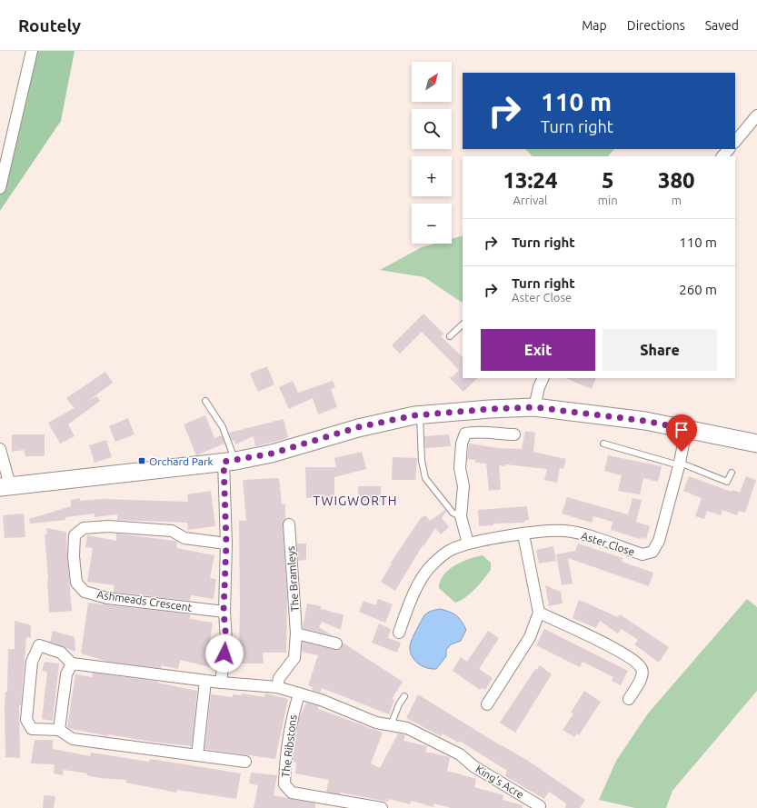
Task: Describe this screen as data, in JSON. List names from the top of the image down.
{
  "streets": {
    "street": [
      "Aster Close",
      "The Bramleys",
      "Ashmeads Crescent",
      "The Ribstons",
      "King's Acre"
    ]
  },
  "districts": ["TWIGWORTH"],
  "places": {
    "transit": ["Orchard Park"]
  },
  "north": "top right",
  "page": {
    "header": "Routely",
    "nav": ["Map", "Directions", "Saved"],
    "map_buttons": ["+", "−"],
    "turn": ["110 m", "Turn right"],
    "eta": [
      "13:24",
      "Arrival",
      "5",
      "min",
      "380",
      "m"
    ],
    "list": [
      {
        "name": "Turn right",
        "value": "110 m"
      },
      {
        "name": "Turn right",
        "note": "Aster Close",
        "value": "260 m"
      }
    ],
    "buttons": ["Exit", "Share"]
  }
}
